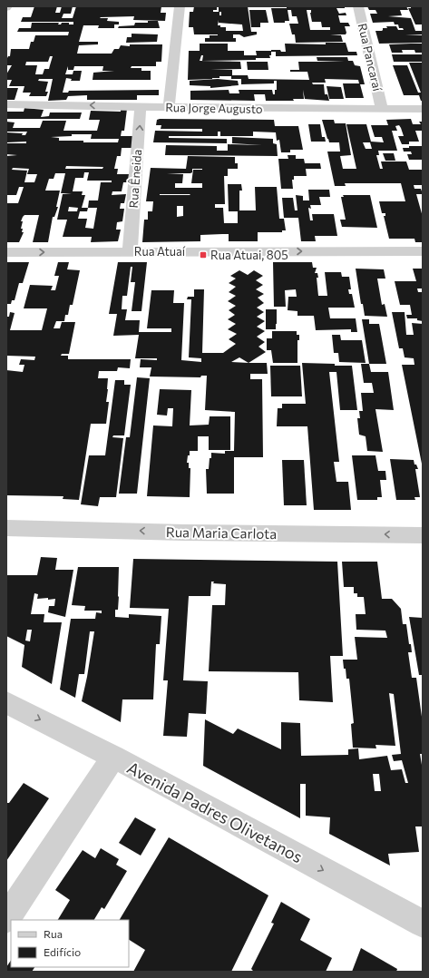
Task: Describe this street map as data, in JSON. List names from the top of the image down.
{
  "streets": {
    "street": [
      "Rua Pancaraí",
      "Rua Jorge Augusto",
      "Rua Êneida",
      "Rua Atuaí",
      "Rua Maria Carlota",
      "Avenida Padres Olivetanos"
    ]
  },
  "crossings": [
    ["Rua Pancaraí", "Rua Jorge Augusto"],
    ["Rua Jorge Augusto", "Rua Êneida"],
    ["Rua Êneida", "Rua Atuaí"]
  ],
  "one_way": [
    "Rua Êneida",
    "Rua Atuaí",
    "Rua Maria Carlota",
    "Avenida Padres Olivetanos"
  ],
  "places": {
    "transit": ["Rua Atuai, 805"]
  },
  "legend": ["Rua", "Edifício"]
}
